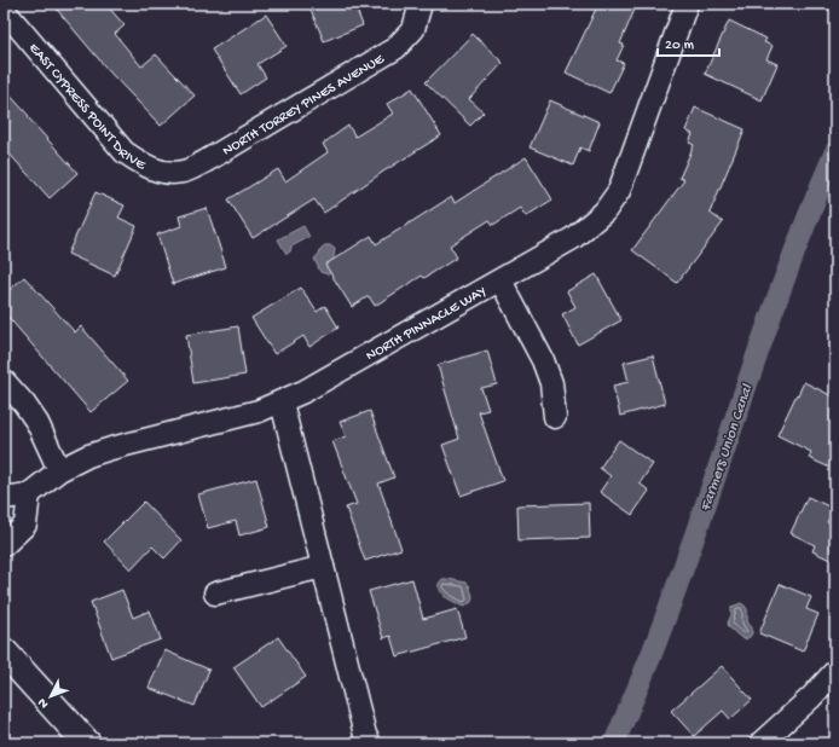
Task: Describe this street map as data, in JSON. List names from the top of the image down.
{
  "streets": {
    "street": ["EAST CYPRESS POINT DRIVE", "NORTH TORREY PINES AVENUE", "NORTH PINNACLE WAY"]
  },
  "crossings": [
    ["EAST CYPRESS POINT DRIVE", "NORTH TORREY PINES AVENUE"]
  ],
  "water": ["Farmers Union Canal"],
  "scale_bar": "20 m",
  "north": "bottom left"
}
